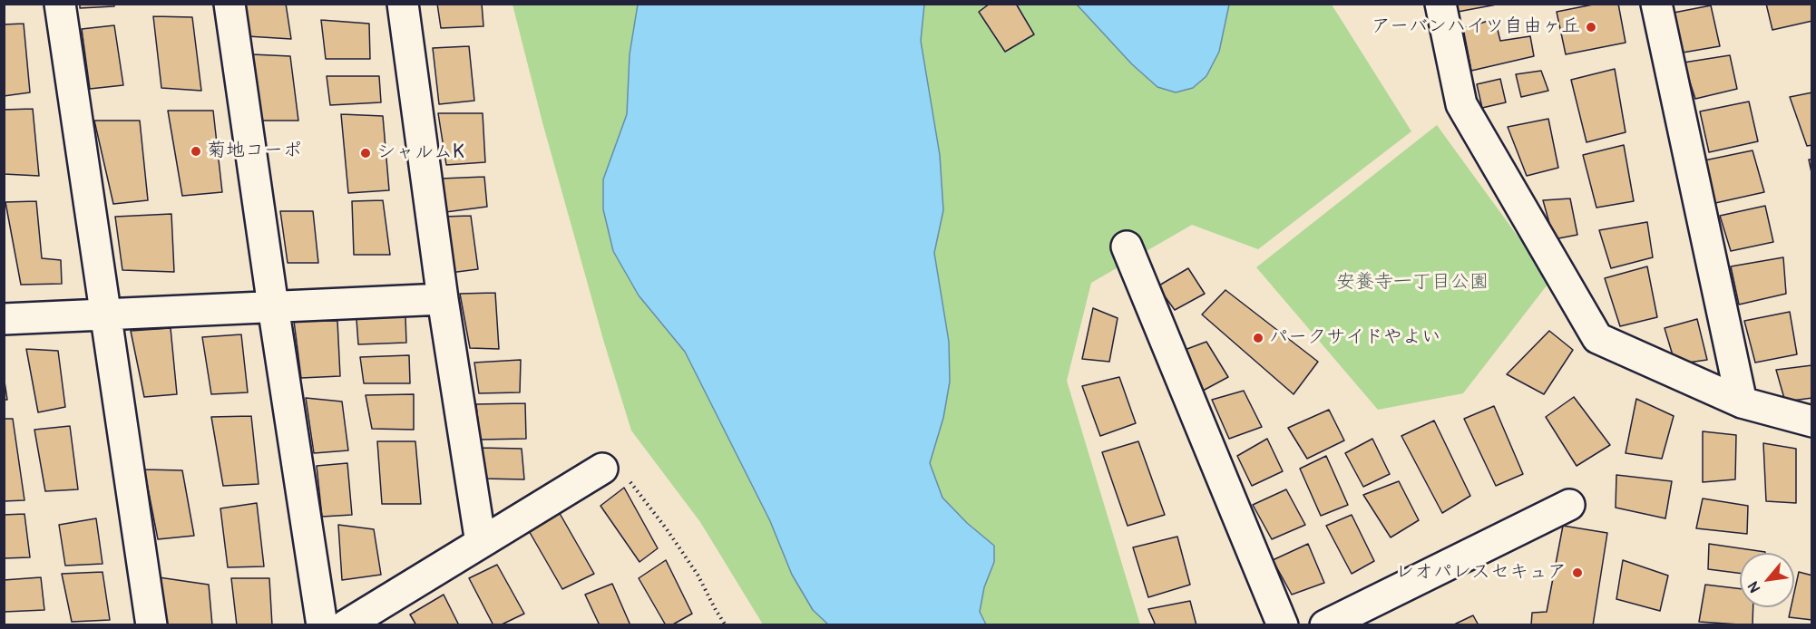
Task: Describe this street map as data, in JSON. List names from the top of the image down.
{
  "parks": ["安養寺一丁目公園"],
  "places": [
    "アーバンハイツ自由ヶ丘",
    "菊地コーポ",
    "シャルムK",
    "パークサイドやよい",
    "レオパレスセキュア"
  ],
  "north": "bottom left"
}
